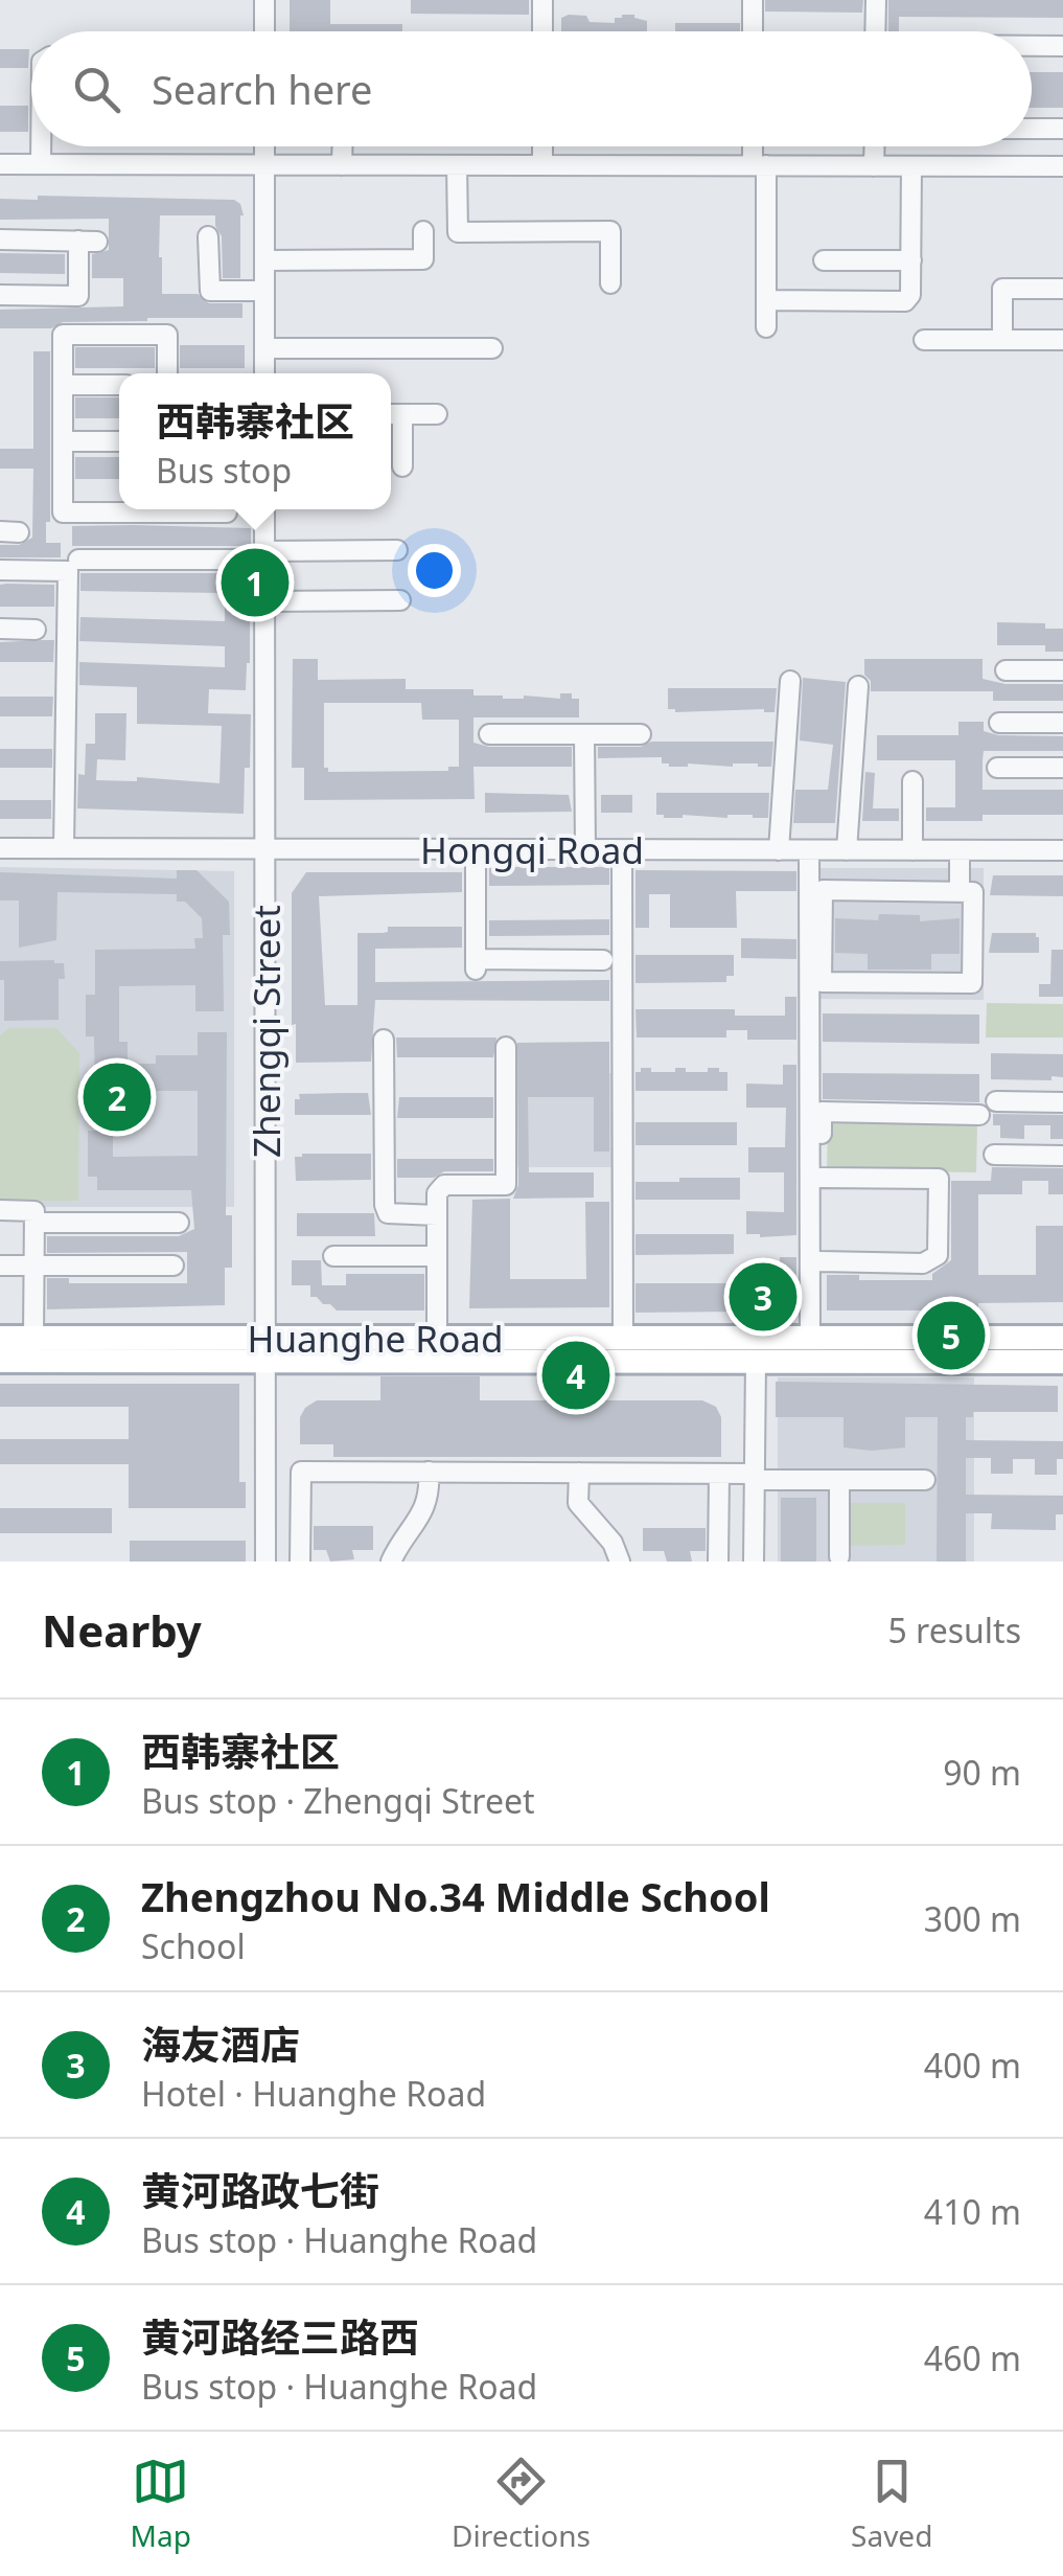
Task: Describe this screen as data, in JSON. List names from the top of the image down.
{
  "streets": {
    "main road": ["Huanghe Road"],
    "street": ["Hongqi Road", "Zhengqi Street"]
  },
  "crossings": [
    ["Hongqi Road", "Zhengqi Street"],
    ["Zhengqi Street", "Huanghe Road"]
  ],
  "page": {
    "search": "Search here",
    "popup": ["西韩寨社区", "Bus stop"],
    "pins": [
      "1",
      "2",
      "3",
      "5",
      "4"
    ],
    "heading": ["Nearby", "5 results"],
    "list": [
      {
        "mark": "1",
        "name": "西韩寨社区",
        "note": "Bus stop · Zhengqi Street",
        "value": "90 m"
      },
      {
        "mark": "2",
        "name": "Zhengzhou No.34 Middle School",
        "note": "School",
        "value": "300 m"
      },
      {
        "mark": "3",
        "name": "海友酒店",
        "note": "Hotel · Huanghe Road",
        "value": "400 m"
      },
      {
        "mark": "4",
        "name": "黄河路政七街",
        "note": "Bus stop · Huanghe Road",
        "value": "410 m"
      },
      {
        "mark": "5",
        "name": "黄河路经三路西",
        "note": "Bus stop · Huanghe Road",
        "value": "460 m"
      }
    ],
    "nav": ["Map", "Directions", "Saved"]
  }
}
